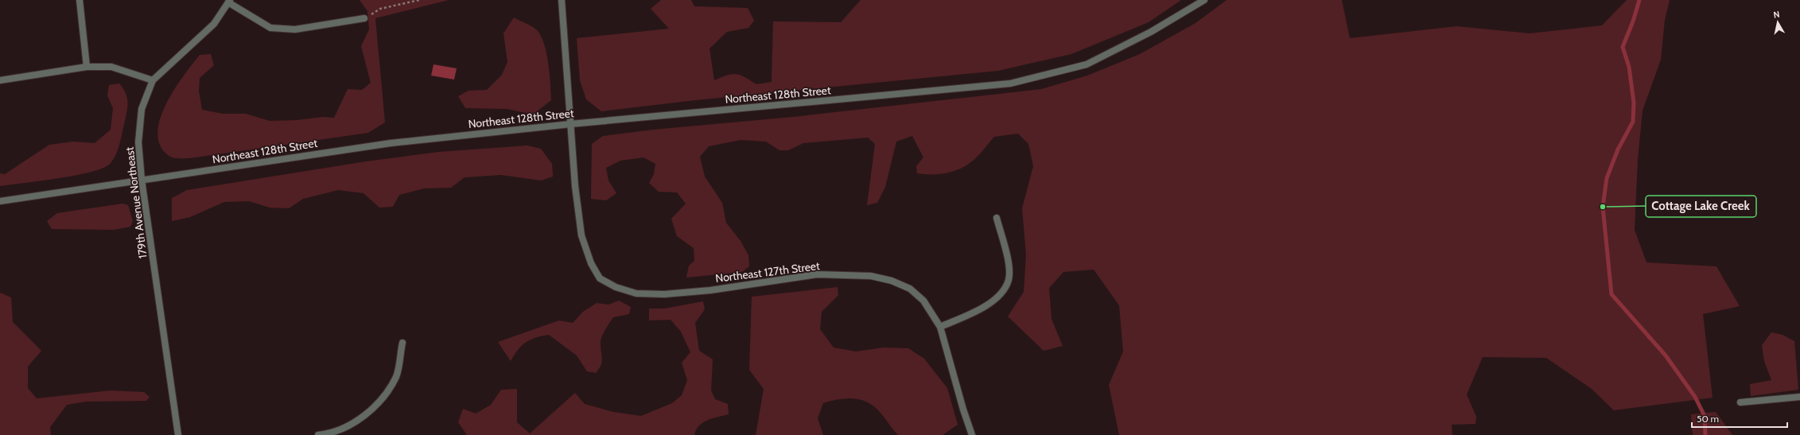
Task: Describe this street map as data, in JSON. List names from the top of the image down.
{
  "streets": {
    "street": ["Northeast 128th Street", "179th Avenue Northeast", "Northeast 127th Street"]
  },
  "crossings": [
    ["Northeast 128th Street", "179th Avenue Northeast"],
    ["Northeast 128th Street", "Northeast 127th Street"]
  ],
  "places": ["Cottage Lake Creek"],
  "scale_bar": "50 m",
  "north": "top"
}
